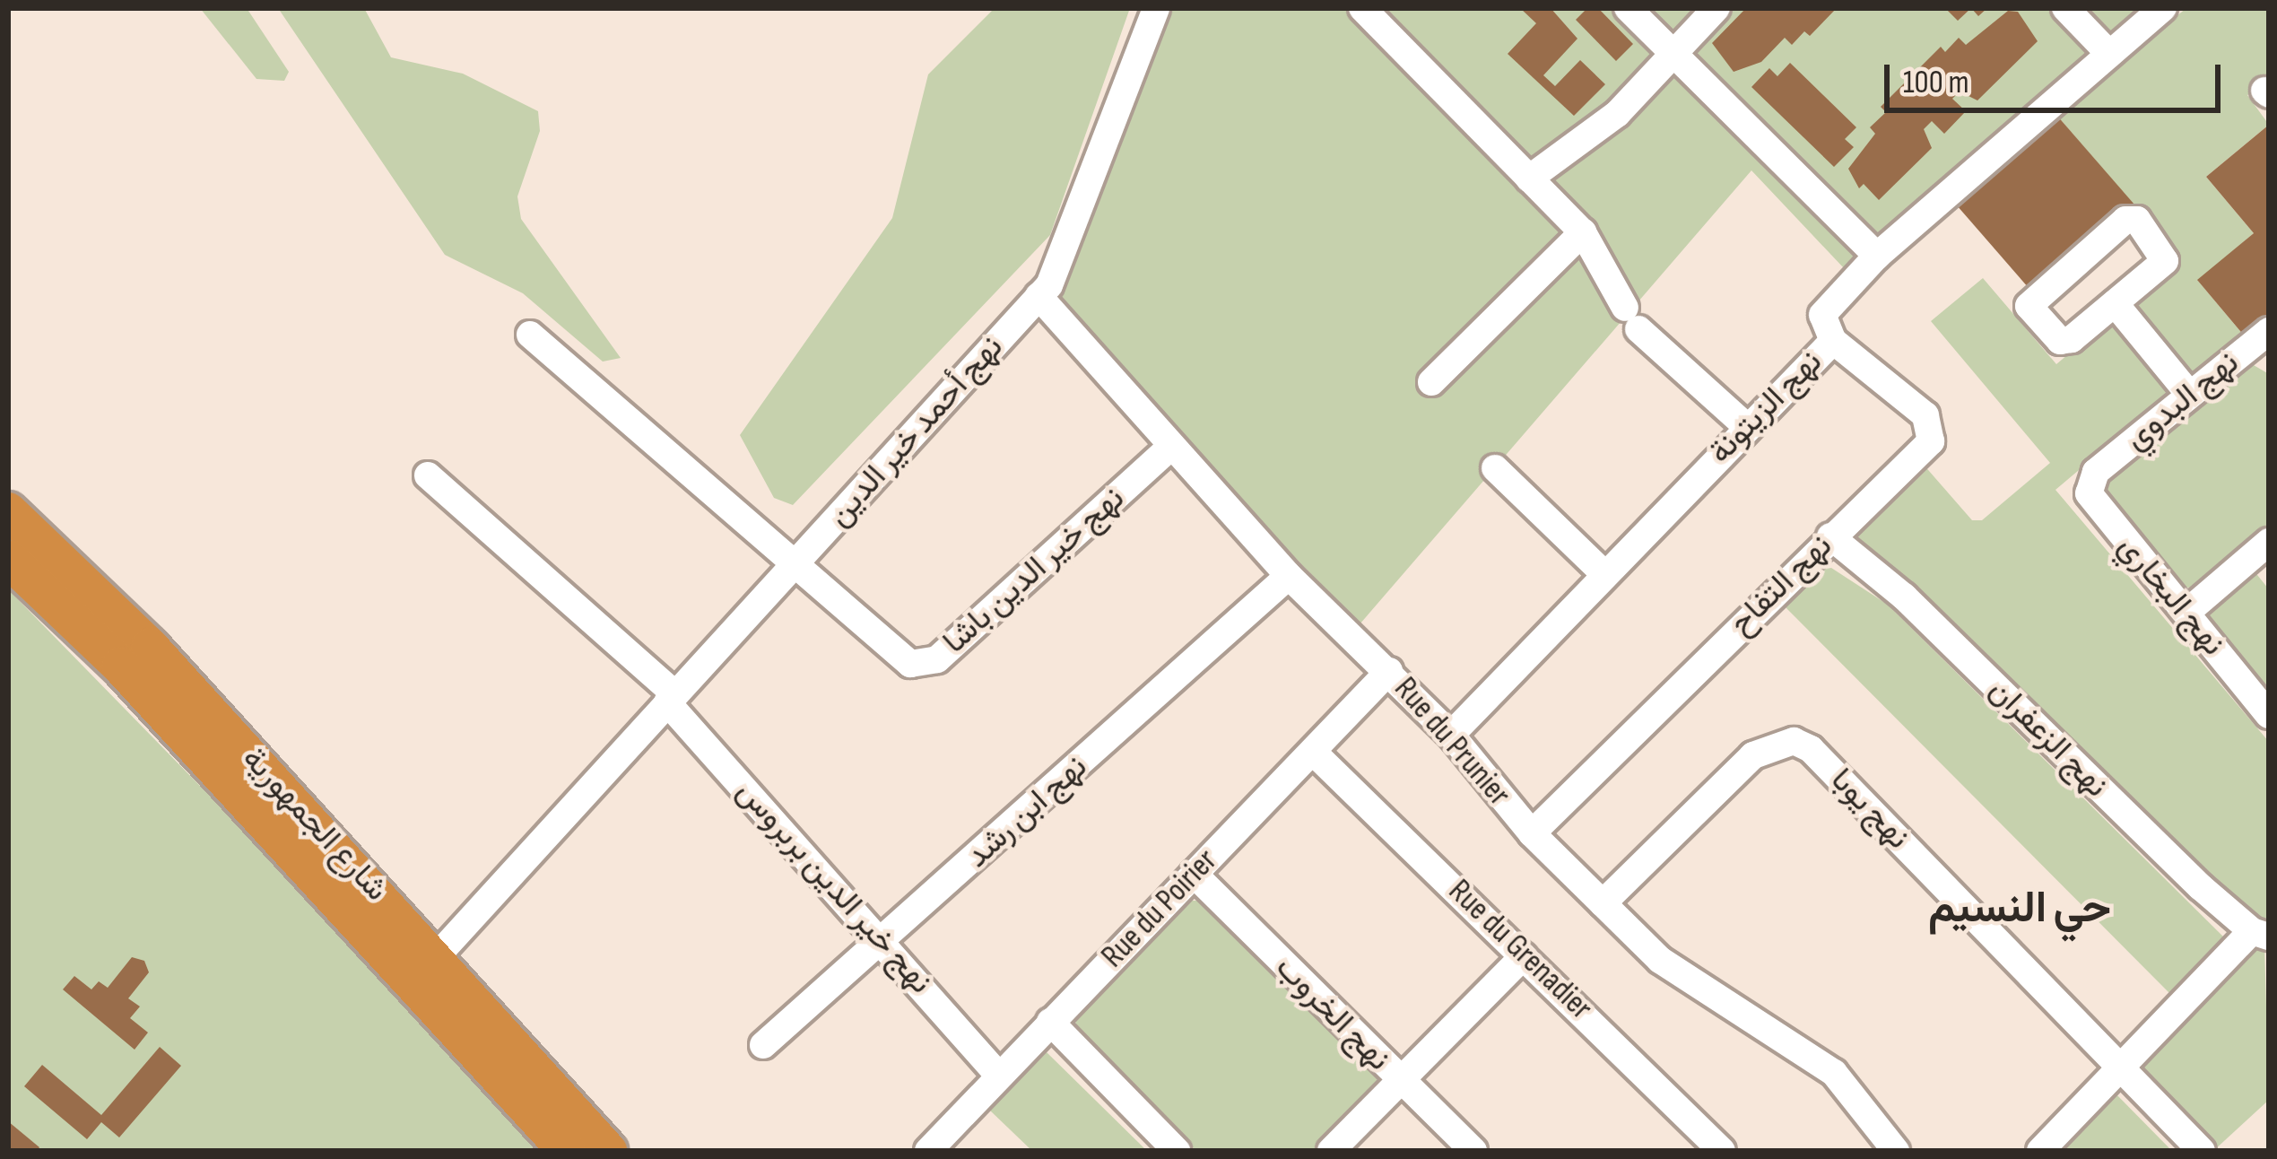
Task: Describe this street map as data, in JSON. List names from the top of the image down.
{
  "streets": {
    "highway": ["شارع الجمهورية"],
    "street": [
      "نهج البدوي",
      "نهج الزيتونة",
      "نهج أحمد خير الدين",
      "نهج خير الدين باشا",
      "نهج التفاح",
      "نهج البخاري",
      "نهج الزعفران",
      "Rue du Prunier",
      "نهج يوبا",
      "نهج ابن رشد",
      "نهج خير الدين بربروس",
      "Rue du Poirier",
      "Rue du Grenadier",
      "نهج الخروب"
    ]
  },
  "crossings": [
    ["نهج البدوي", "نهج البخاري"],
    ["نهج الزيتونة", "نهج التفاح"],
    ["نهج الزيتونة", "Rue du Prunier"],
    ["نهج أحمد خير الدين", "نهج خير الدين باشا"],
    ["نهج أحمد خير الدين", "Rue du Prunier"],
    ["نهج أحمد خير الدين", "شارع الجمهورية"],
    ["نهج أحمد خير الدين", "نهج خير الدين بربروس"],
    ["نهج خير الدين باشا", "Rue du Prunier"],
    ["نهج التفاح", "نهج الزعفران"],
    ["نهج التفاح", "Rue du Prunier"],
    ["Rue du Prunier", "نهج يوبا"],
    ["Rue du Prunier", "نهج ابن رشد"],
    ["Rue du Prunier", "Rue du Poirier"],
    ["نهج ابن رشد", "نهج خير الدين بربروس"],
    ["نهج خير الدين بربروس", "Rue du Poirier"],
    ["Rue du Poirier", "Rue du Grenadier"],
    ["Rue du Poirier", "نهج الخروب"]
  ],
  "districts": ["حي النسيم"],
  "scale_bar": "100 m"
}
